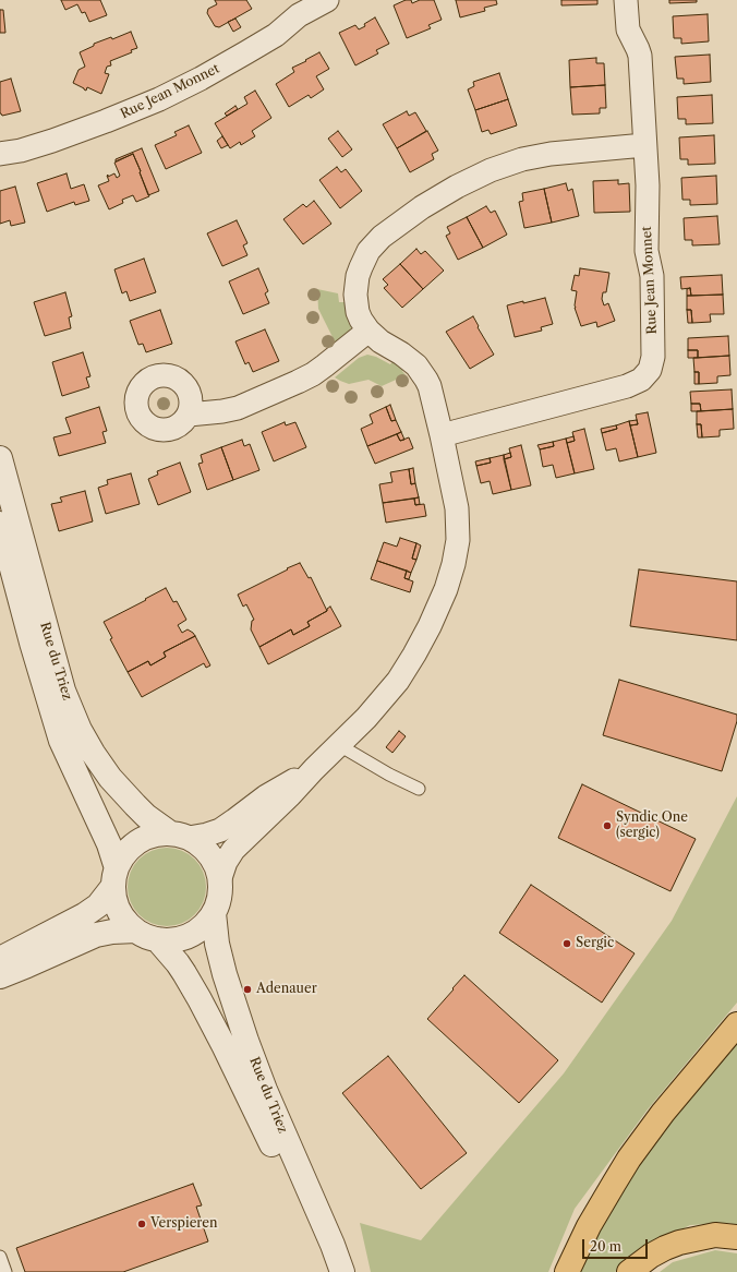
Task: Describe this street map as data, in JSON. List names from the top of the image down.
{
  "streets": {
    "street": ["Rue Jean Monnet", "Rue du Triez"]
  },
  "places": [
    "Syndic One (sergic)",
    "Sergic",
    "Adenauer",
    "Verspieren"
  ],
  "scale_bar": "20 m"
}
